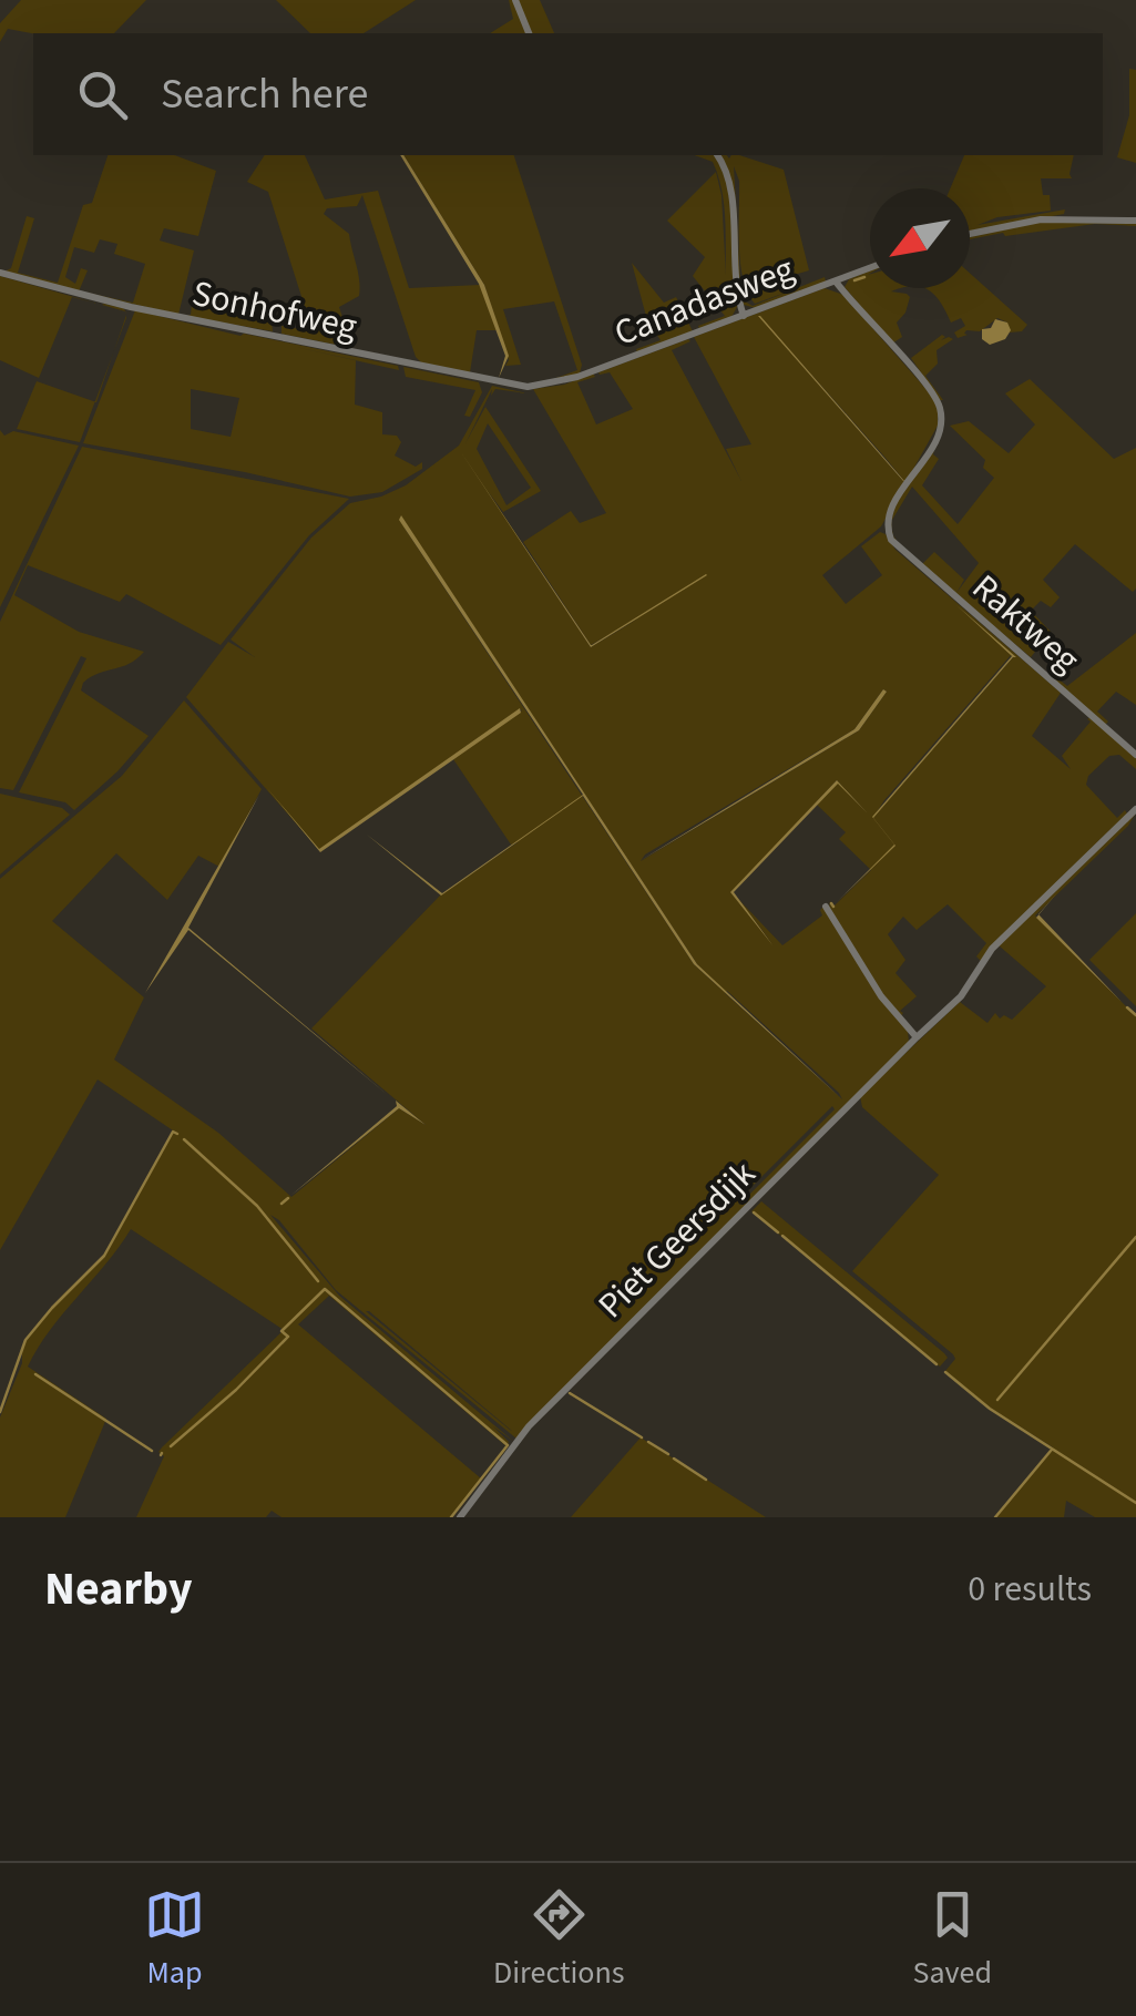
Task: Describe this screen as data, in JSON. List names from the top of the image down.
{
  "streets": {
    "street": [
      "Canadasweg",
      "Sonhofweg",
      "Raktweg",
      "Piet Geersdijk"
    ]
  },
  "crossings": [
    ["Canadasweg", "Sonhofweg"],
    ["Canadasweg", "Raktweg"]
  ],
  "north": "bottom left",
  "page": {
    "search": "Search here",
    "heading": ["Nearby", "0 results"],
    "nav": ["Map", "Directions", "Saved"]
  }
}
